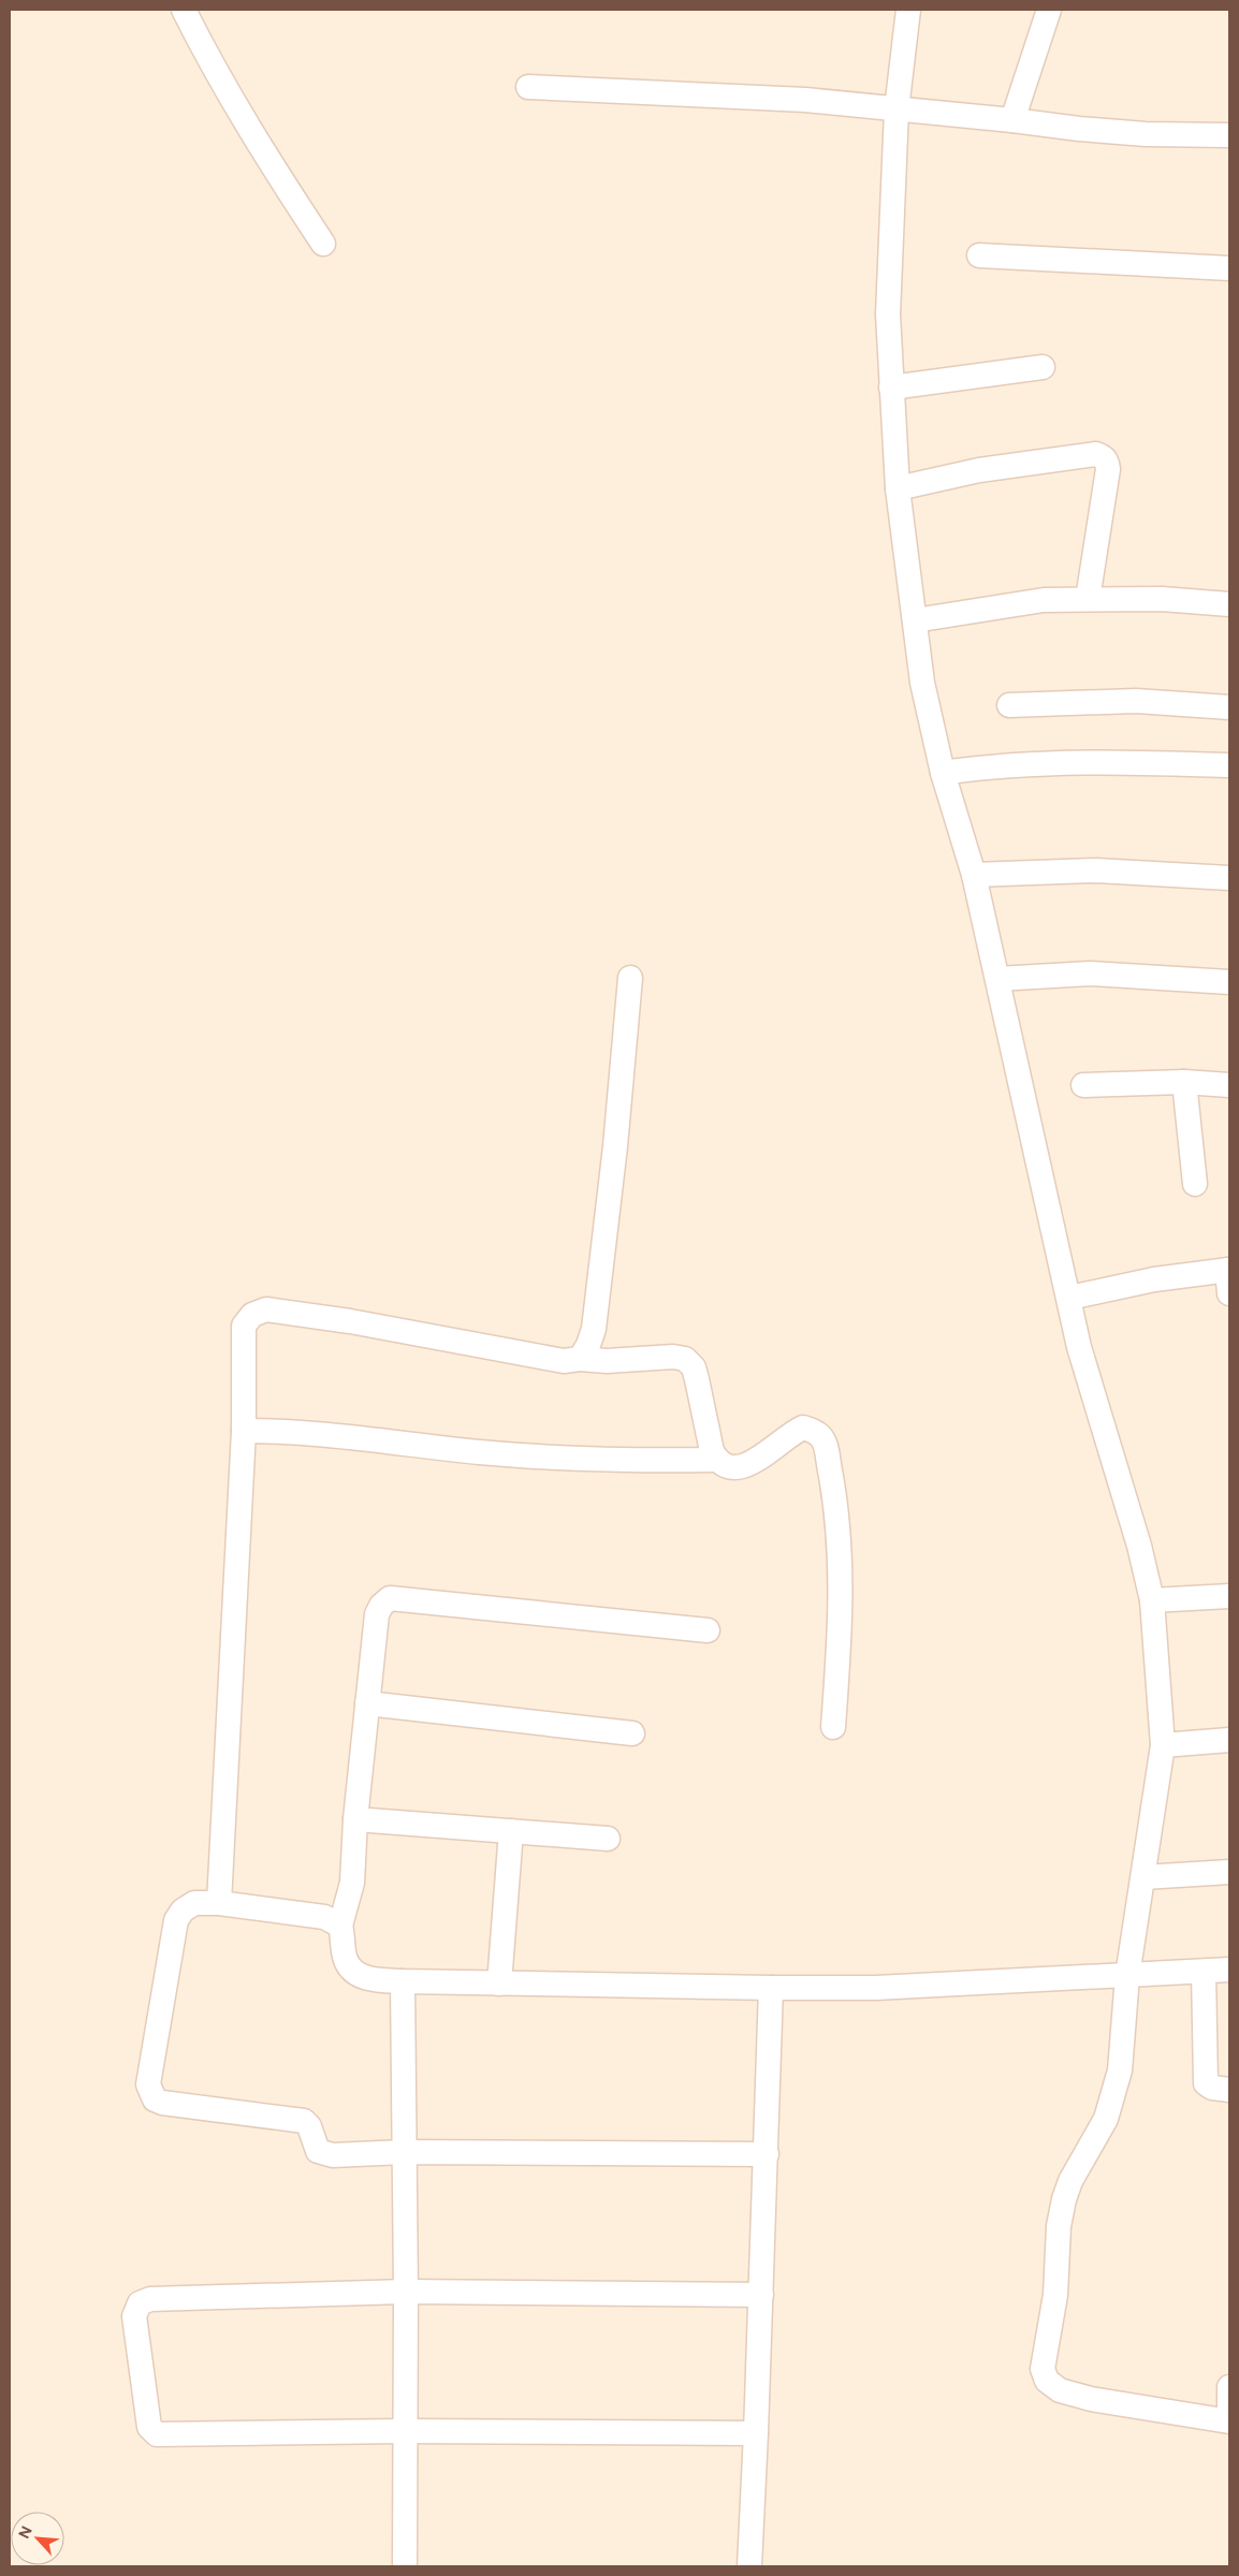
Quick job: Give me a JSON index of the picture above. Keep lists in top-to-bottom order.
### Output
{
  "north": "top left"
}
